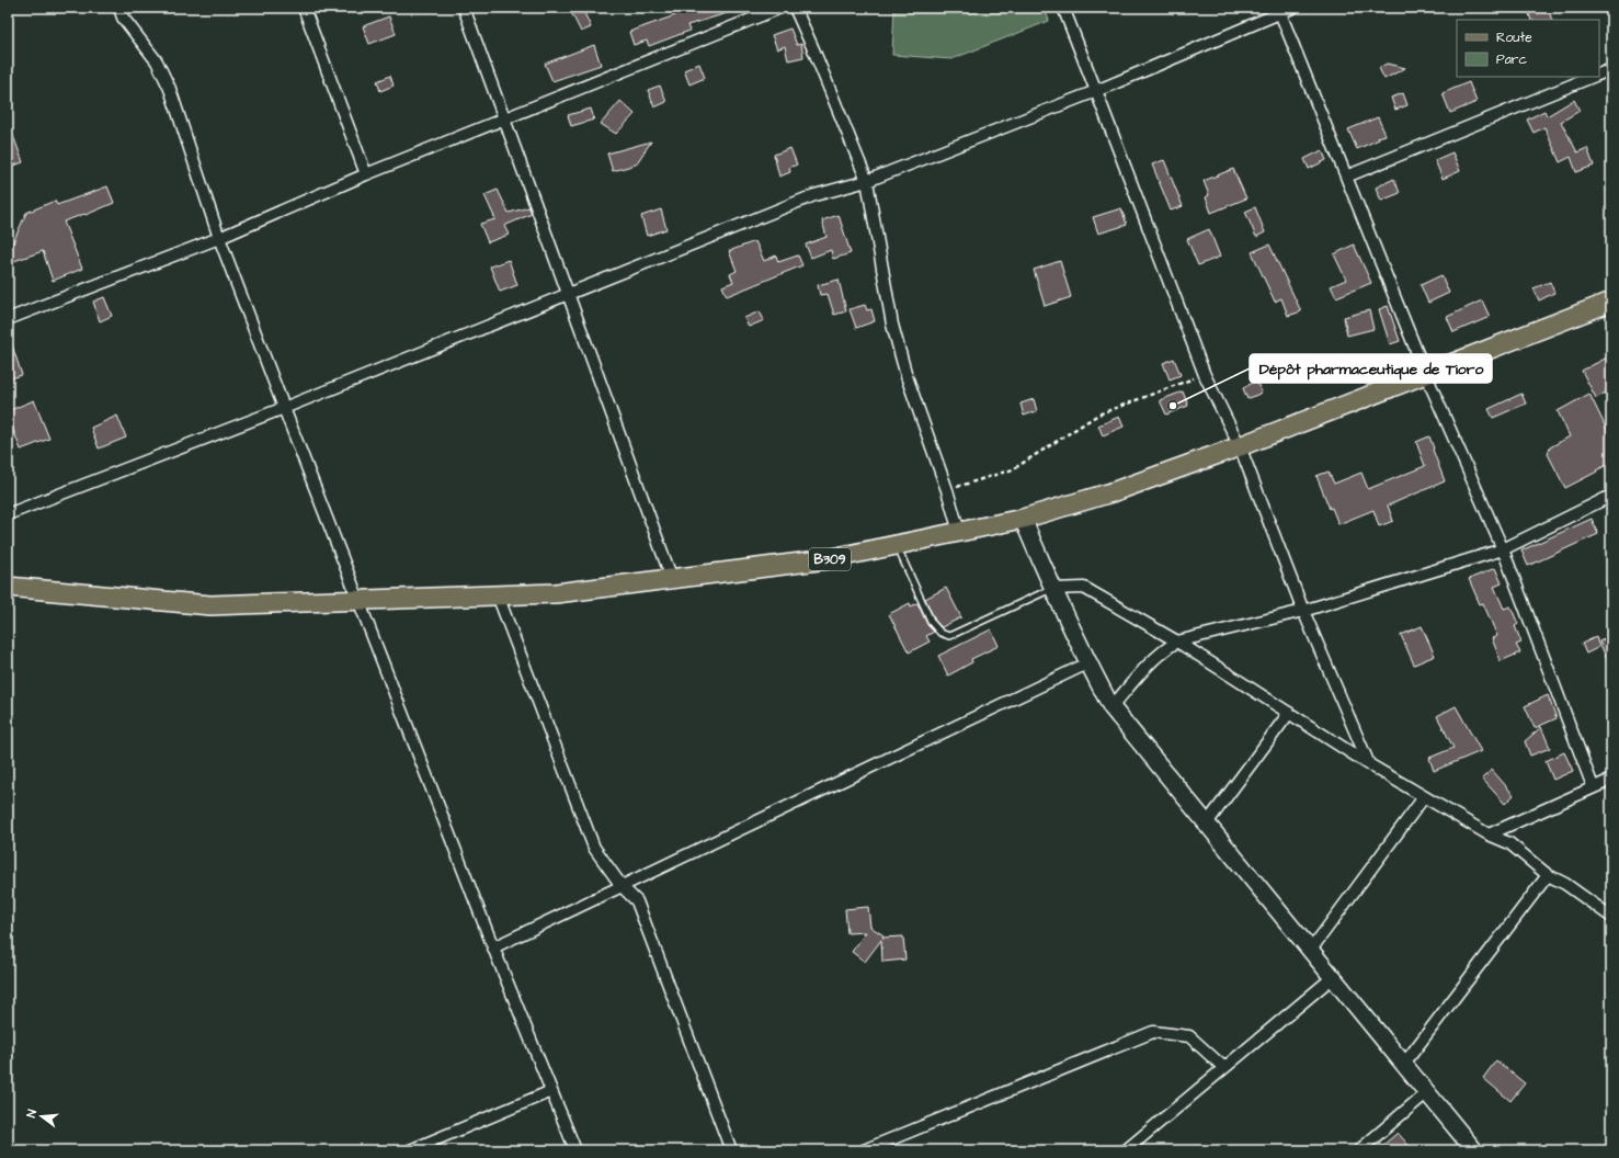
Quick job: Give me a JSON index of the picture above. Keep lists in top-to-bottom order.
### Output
{
  "streets": {
    "main road": ["B309"]
  },
  "places": ["Dépôt pharmaceutique de Tioro"],
  "legend": ["Route", "Parc"],
  "north": "left"
}
